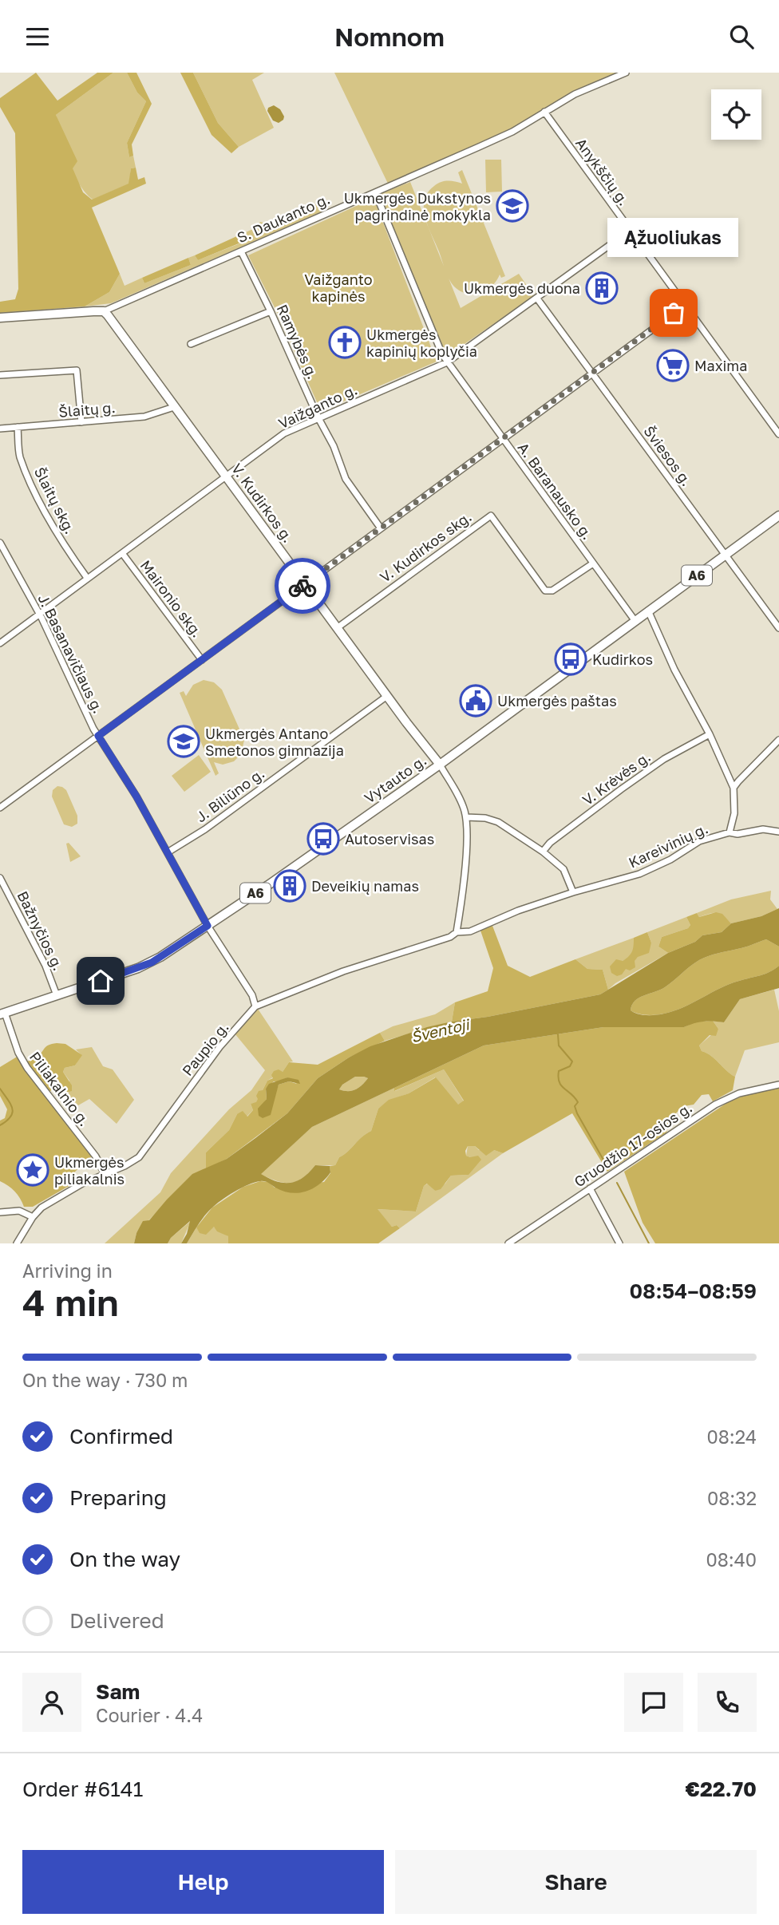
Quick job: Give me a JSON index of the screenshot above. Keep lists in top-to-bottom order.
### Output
{
  "streets": {
    "main road": [
      "S. Daukanto g.",
      "V. Kudirkos g.",
      "A6",
      "Vytauto g."
    ],
    "street": [
      "Anykščių g.",
      "Ramybės g.",
      "Vaižganto g.",
      "Šlaitų g.",
      "Šviesos g.",
      "A. Baranausko g.",
      "Šlaitų skg.",
      "V. Kudirkos skg.",
      "Maironio skg.",
      "J. Basanavičiaus g.",
      "V. Krėvės g.",
      "J. Biliūno g.",
      "Kareivinių g.",
      "Bažnyčios g.",
      "Paupio g.",
      "Piliakalnio g.",
      "Gruodžio 17-osios g."
    ]
  },
  "crossings": [
    ["Anykščių g.", "S. Daukanto g."],
    ["Anykščių g.", "Vaižganto g."],
    ["S. Daukanto g.", "Ramybės g."],
    ["S. Daukanto g.", "A. Baranausko g."],
    ["S. Daukanto g.", "V. Kudirkos g."],
    ["Ramybės g.", "Vaižganto g."],
    ["Vaižganto g.", "Šviesos g."],
    ["Vaižganto g.", "A. Baranausko g."],
    ["Vaižganto g.", "Šlaitų skg."],
    ["Vaižganto g.", "V. Kudirkos g."],
    ["Vaižganto g.", "Maironio skg."],
    ["Vaižganto g.", "J. Basanavičiaus g."],
    ["Šlaitų g.", "Šlaitų skg."],
    ["Šlaitų g.", "V. Kudirkos g."],
    ["Šviesos g.", "Vytauto g."],
    ["A. Baranausko g.", "V. Kudirkos skg."],
    ["A. Baranausko g.", "Vytauto g."],
    ["V. Kudirkos g.", "V. Kudirkos skg."],
    ["V. Kudirkos g.", "Vytauto g."],
    ["V. Kudirkos g.", "J. Biliūno g."],
    ["J. Basanavičiaus g.", "Vytauto g."],
    ["J. Basanavičiaus g.", "J. Biliūno g."],
    ["J. Basanavičiaus g.", "Paupio g."],
    ["Vytauto g.", "Bažnyčios g."],
    ["Vytauto g.", "Piliakalnio g."],
    ["Kareivinių g.", "Paupio g."],
    ["Paupio g.", "Piliakalnio g."]
  ],
  "water": ["Šventoji"],
  "parks": ["Vaižganto kapinės"],
  "places": {
    "school or university": ["Ukmergės Dukstynos pagrindinė mokykla", "Ukmergės Antano Smetonos gimnazija"],
    "building": ["Ukmergės duona", "Deveikių namas"],
    "other": ["Ąžuoliukas"],
    "church": ["Ukmergės kapinių koplyčia"],
    "supermarket": ["Maxima"],
    "bus stop": ["Kudirkos", "Autoservisas"],
    "public building": ["Ukmergės paštas"],
    "place": ["Ukmergės piliakalnis"]
  },
  "page": {
    "header": "Nomnom",
    "bubble": "Ąžuoliukas",
    "heading": ["4 min", "Arriving in", "08:54–08:59"],
    "panel": [
      "Sam",
      "Courier · 4.4",
      "Order #6141",
      "€22.70"
    ],
    "bar": "On the way · 730 m",
    "list": [
      ["Confirmed", "08:24"],
      ["Preparing", "08:32"],
      ["On the way", "08:40"],
      "Delivered"
    ],
    "buttons": ["Help", "Share"]
  }
}
